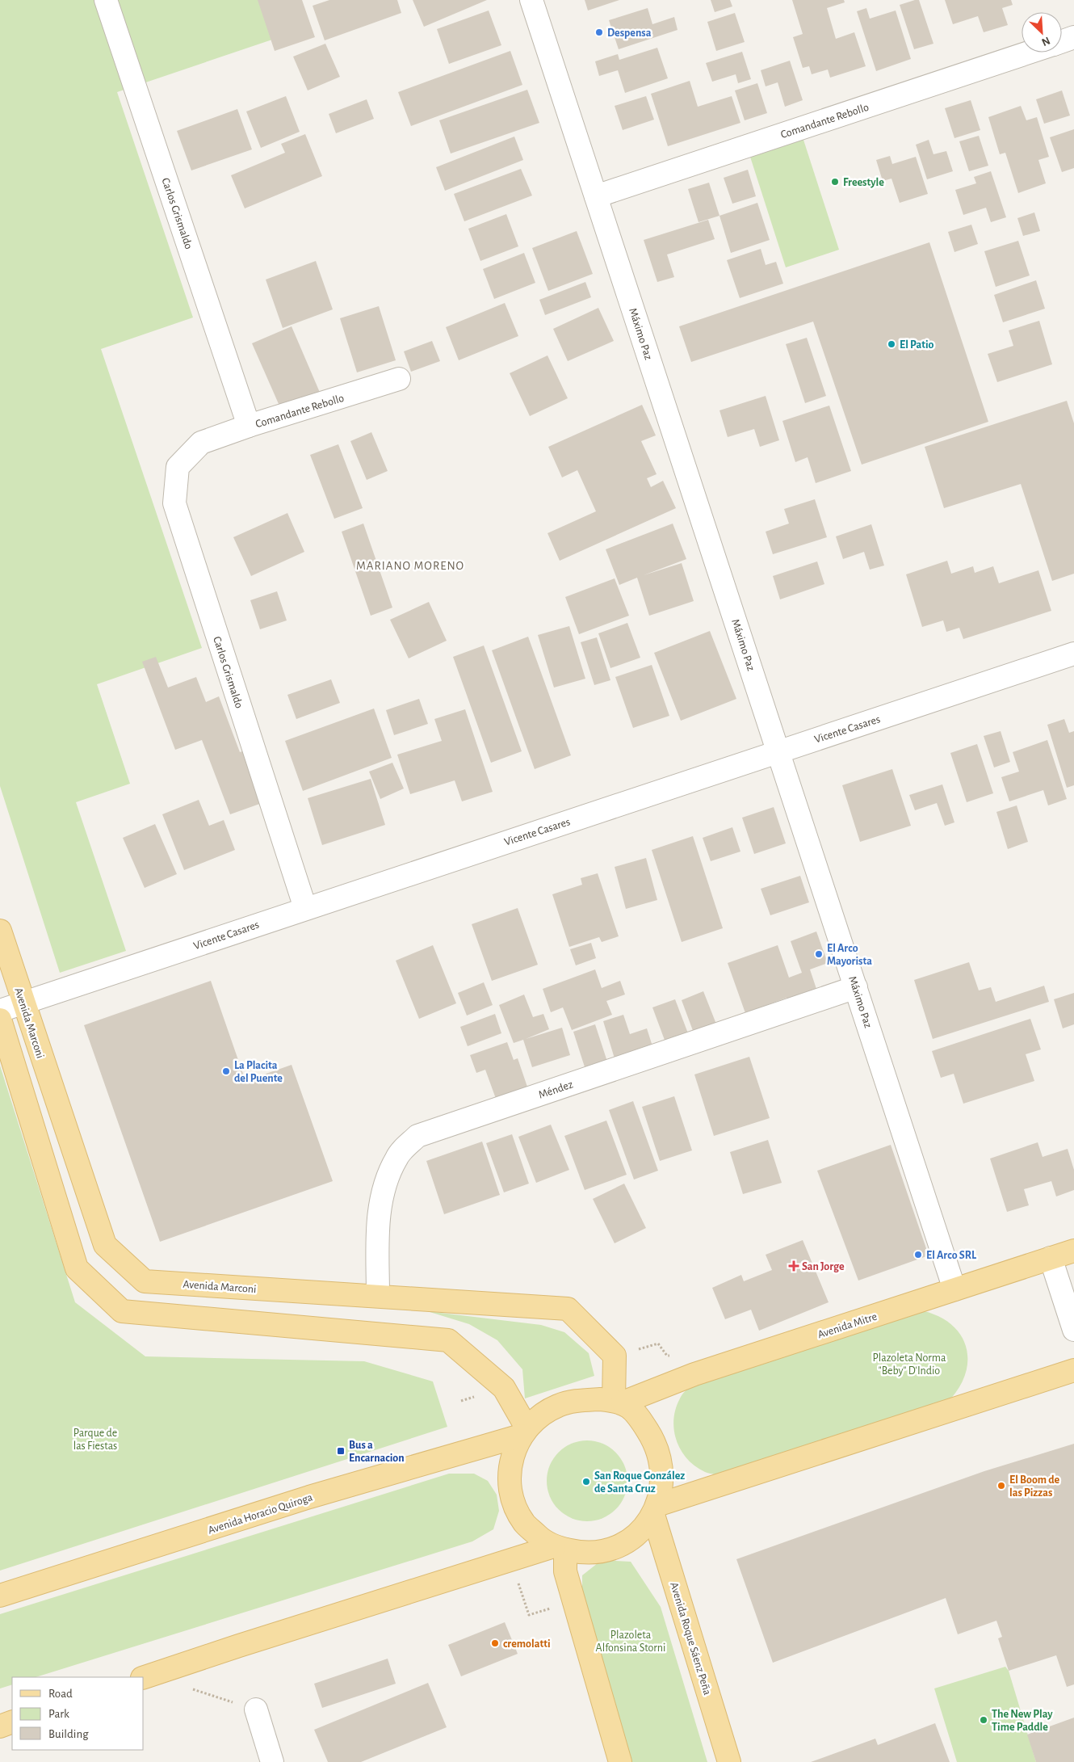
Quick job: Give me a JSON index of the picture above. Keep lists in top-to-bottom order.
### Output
{
  "streets": {
    "main road": [
      "Avenida Marconi",
      "Avenida Mitre",
      "Avenida Horacio Quiroga",
      "Avenida Roque Sáenz Peña"
    ],
    "street": [
      "Comandante Rebollo",
      "Carlos Grismaldo",
      "Máximo Paz",
      "Vicente Casares",
      "Méndez"
    ]
  },
  "crossings": [
    ["Comandante Rebollo", "Carlos Grismaldo"],
    ["Comandante Rebollo", "Máximo Paz"],
    ["Carlos Grismaldo", "Vicente Casares"],
    ["Máximo Paz", "Vicente Casares"],
    ["Máximo Paz", "Méndez"],
    ["Máximo Paz", "Avenida Mitre"],
    ["Vicente Casares", "Avenida Marconi"],
    ["Avenida Marconi", "Méndez"]
  ],
  "districts": ["MARIANO MORENO"],
  "parks": ["Plazoleta Norma \"Beby\" D'Indio", "Parque de las Fiestas", "Plazoleta Alfonsina Storni"],
  "places": {
    "other": [
      "Despensa",
      "Freestyle",
      "El Patio",
      "El Arco Mayorista",
      "La Placita del Puente",
      "El Arco SRL",
      "San Roque González de Santa Cruz",
      "El Boom de las Pizzas",
      "cremolatti",
      "The New Play Time Paddle"
    ],
    "health": ["San Jorge"],
    "transit": ["Bus a Encarnacion"]
  },
  "legend": ["Road", "Park", "Building"],
  "north": "bottom right"
}
